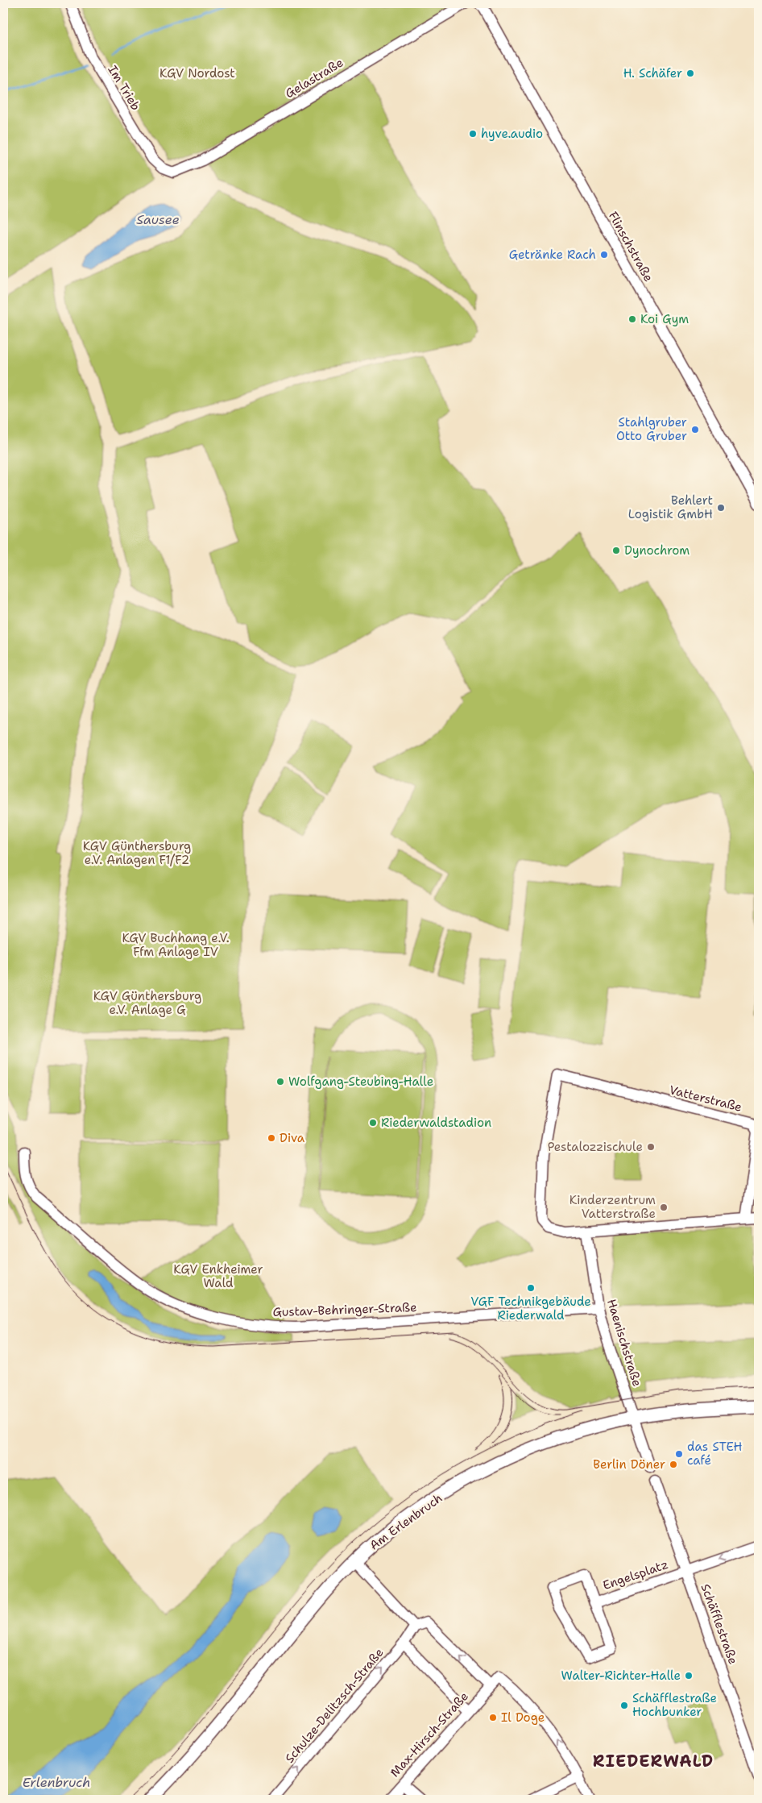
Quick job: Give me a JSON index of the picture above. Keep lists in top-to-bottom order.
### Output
{
  "streets": {
    "main road": ["Am Erlenbruch"],
    "street": [
      "Gelastraße",
      "Im Trieb",
      "Flinschstraße",
      "Vatterstraße",
      "Gustav-Behringer-Straße",
      "Haenischstraße",
      "Engelsplatz",
      "Schäfflestraße",
      "Schulze-Delitzsch-Straße",
      "Max-Hirsch-Straße"
    ]
  },
  "crossings": [
    ["Gelastraße", "Im Trieb"],
    ["Vatterstraße", "Haenischstraße"],
    ["Gustav-Behringer-Straße", "Haenischstraße"],
    ["Haenischstraße", "Am Erlenbruch"],
    ["Engelsplatz", "Schäfflestraße"]
  ],
  "one_way": ["Schulze-Delitzsch-Straße"],
  "districts": ["RIEDERWALD"],
  "water": ["Sausee", "Erlenbruch"],
  "parks": [
    "KGV Nordost",
    "KGV Günthersburg e.V. Anlagen F1/F2",
    "KGV Buchhang e.V. Ffm Anlage IV",
    "KGV Günthersburg e.V. Anlage G",
    "KGV Enkheimer Wald"
  ],
  "places": [
    "H. Schäfer",
    "hyve.audio",
    "Getränke Rach",
    "Koi Gym",
    "Stahlgruber Otto Gruber",
    "Behlert Logistik GmbH",
    "Dynochrom",
    "Wolfgang-Steubing-Halle",
    "Riederwaldstadion",
    "Diva",
    "Pestalozzischule",
    "Kinderzentrum Vatterstraße",
    "VGF Technikgebäude Riederwald",
    "das STEH café",
    "Berlin Döner",
    "Walter-Richter-Halle",
    "Schäfflestraße Hochbunker",
    "Il Doge"
  ]
}
